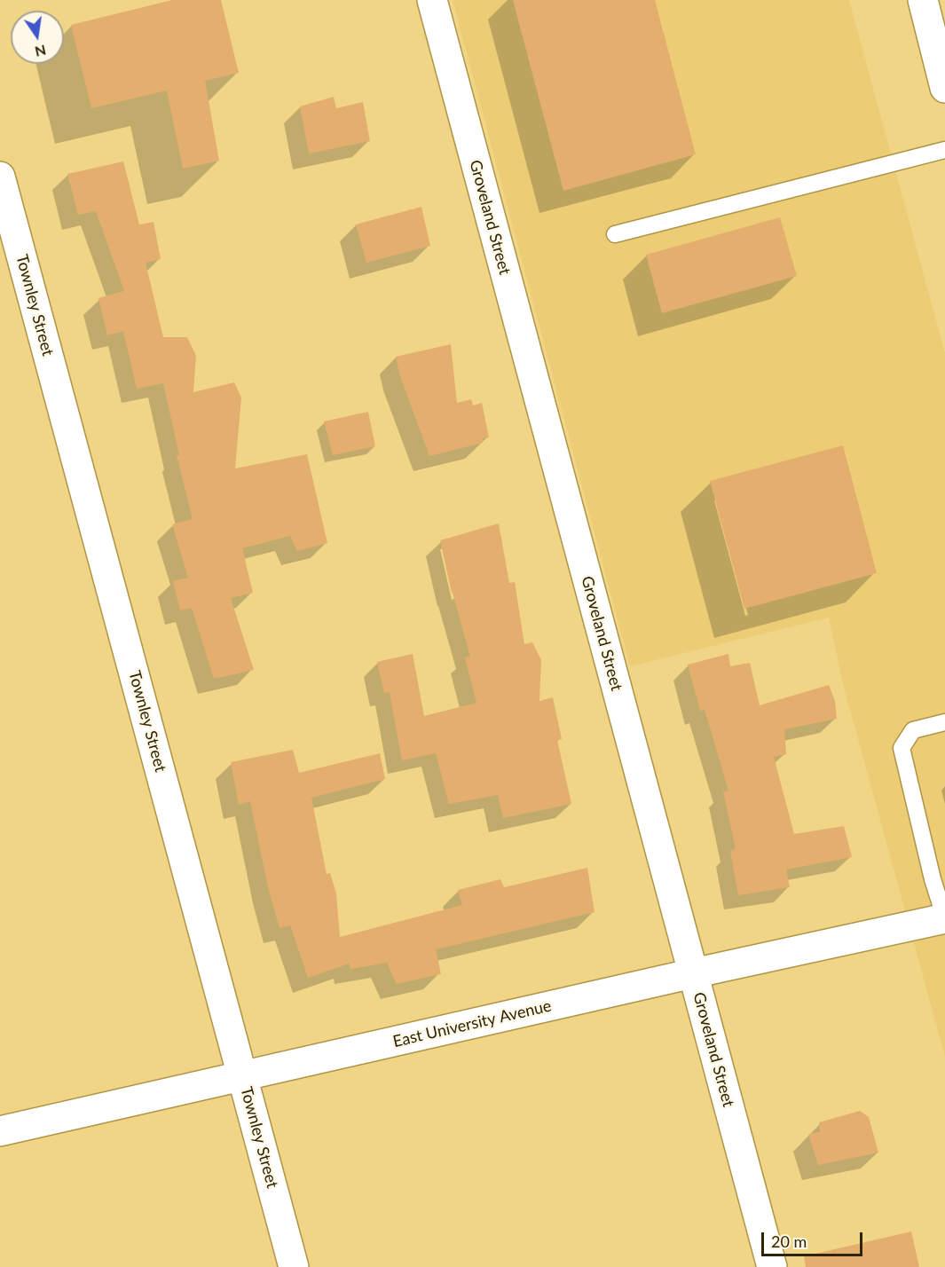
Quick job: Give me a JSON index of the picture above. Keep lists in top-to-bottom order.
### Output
{
  "streets": {
    "street": ["Groveland Street", "Townley Street", "East University Avenue"]
  },
  "crossings": [
    ["Groveland Street", "East University Avenue"],
    ["Townley Street", "East University Avenue"]
  ],
  "scale_bar": "20 m",
  "north": "bottom"
}
